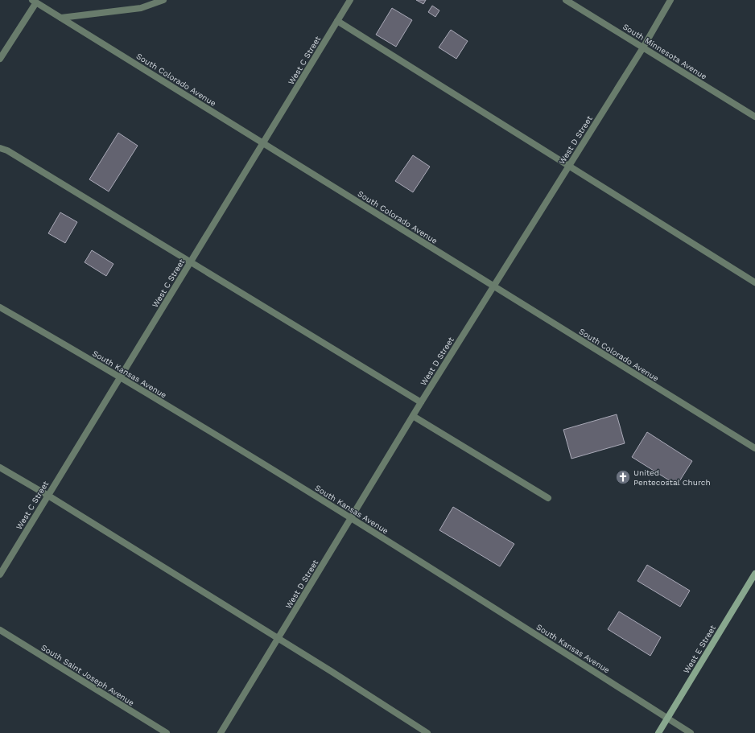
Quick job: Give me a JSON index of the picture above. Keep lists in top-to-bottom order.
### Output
{
  "streets": {
    "main road": ["West E Street"],
    "street": [
      "South Minnesota Avenue",
      "West C Street",
      "South Colorado Avenue",
      "West D Street",
      "South Kansas Avenue",
      "South Saint Joseph Avenue"
    ]
  },
  "crossings": [
    ["South Minnesota Avenue", "West D Street"],
    ["West C Street", "South Colorado Avenue"],
    ["West C Street", "South Kansas Avenue"],
    ["South Colorado Avenue", "West D Street"],
    ["West D Street", "South Kansas Avenue"],
    ["South Kansas Avenue", "West E Street"]
  ],
  "places": {
    "church": ["United Pentecostal Church"]
  }
}
